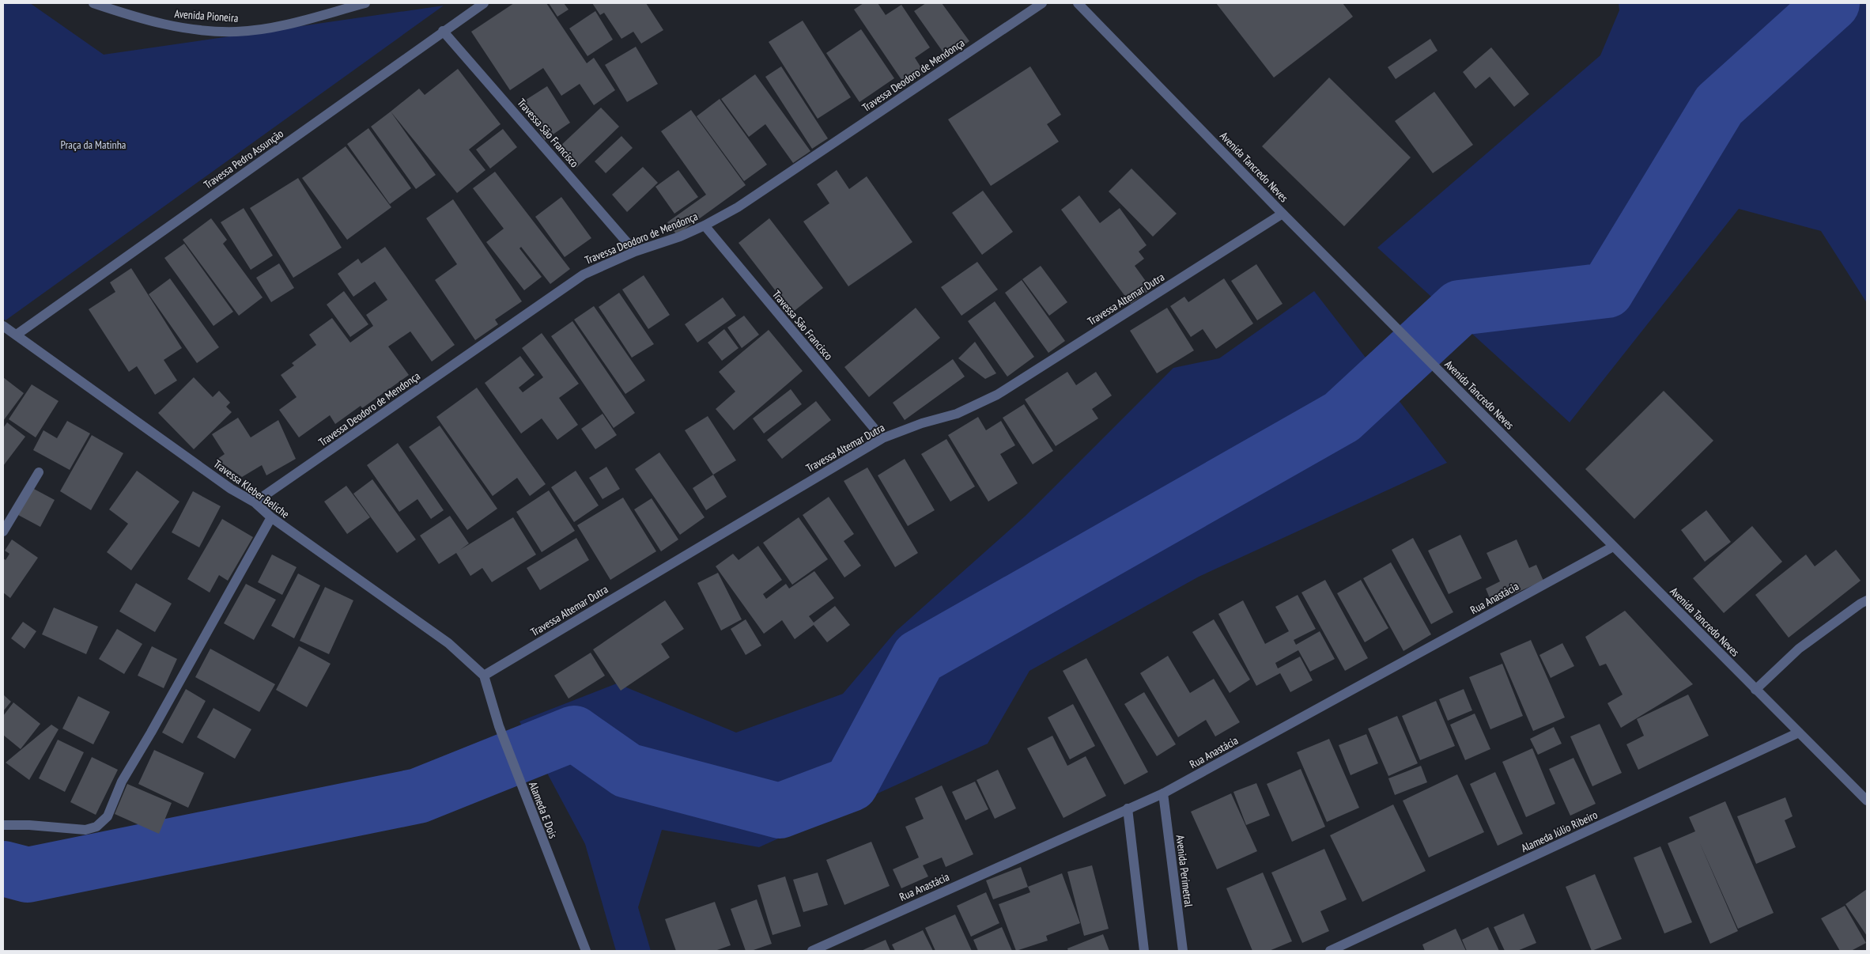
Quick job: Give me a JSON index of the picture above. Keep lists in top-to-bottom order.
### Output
{
  "streets": {
    "street": [
      "Avenida Pioneira",
      "Travessa Deodoro de Mendonça",
      "Travessa São Francisco",
      "Travessa Pedro Assunção",
      "Avenida Tancredo Neves",
      "Travessa Altemar Dutra",
      "Travessa Kleber Beliche",
      "Rua Anastácia",
      "Alameda E Dois",
      "Alameda Júlio Ribeiro",
      "Avenida Perimetral"
    ]
  },
  "crossings": [
    ["Travessa Deodoro de Mendonça", "Travessa São Francisco"],
    ["Travessa Deodoro de Mendonça", "Travessa Kleber Beliche"],
    ["Travessa São Francisco", "Travessa Pedro Assunção"],
    ["Travessa São Francisco", "Travessa Altemar Dutra"],
    ["Travessa Pedro Assunção", "Travessa Kleber Beliche"],
    ["Avenida Tancredo Neves", "Travessa Altemar Dutra"],
    ["Avenida Tancredo Neves", "Rua Anastácia"],
    ["Avenida Tancredo Neves", "Alameda Júlio Ribeiro"],
    ["Travessa Altemar Dutra", "Travessa Kleber Beliche"],
    ["Travessa Altemar Dutra", "Alameda E Dois"],
    ["Travessa Kleber Beliche", "Alameda E Dois"],
    ["Rua Anastácia", "Avenida Perimetral"]
  ],
  "parks": ["Praça da Matinha"]
}
